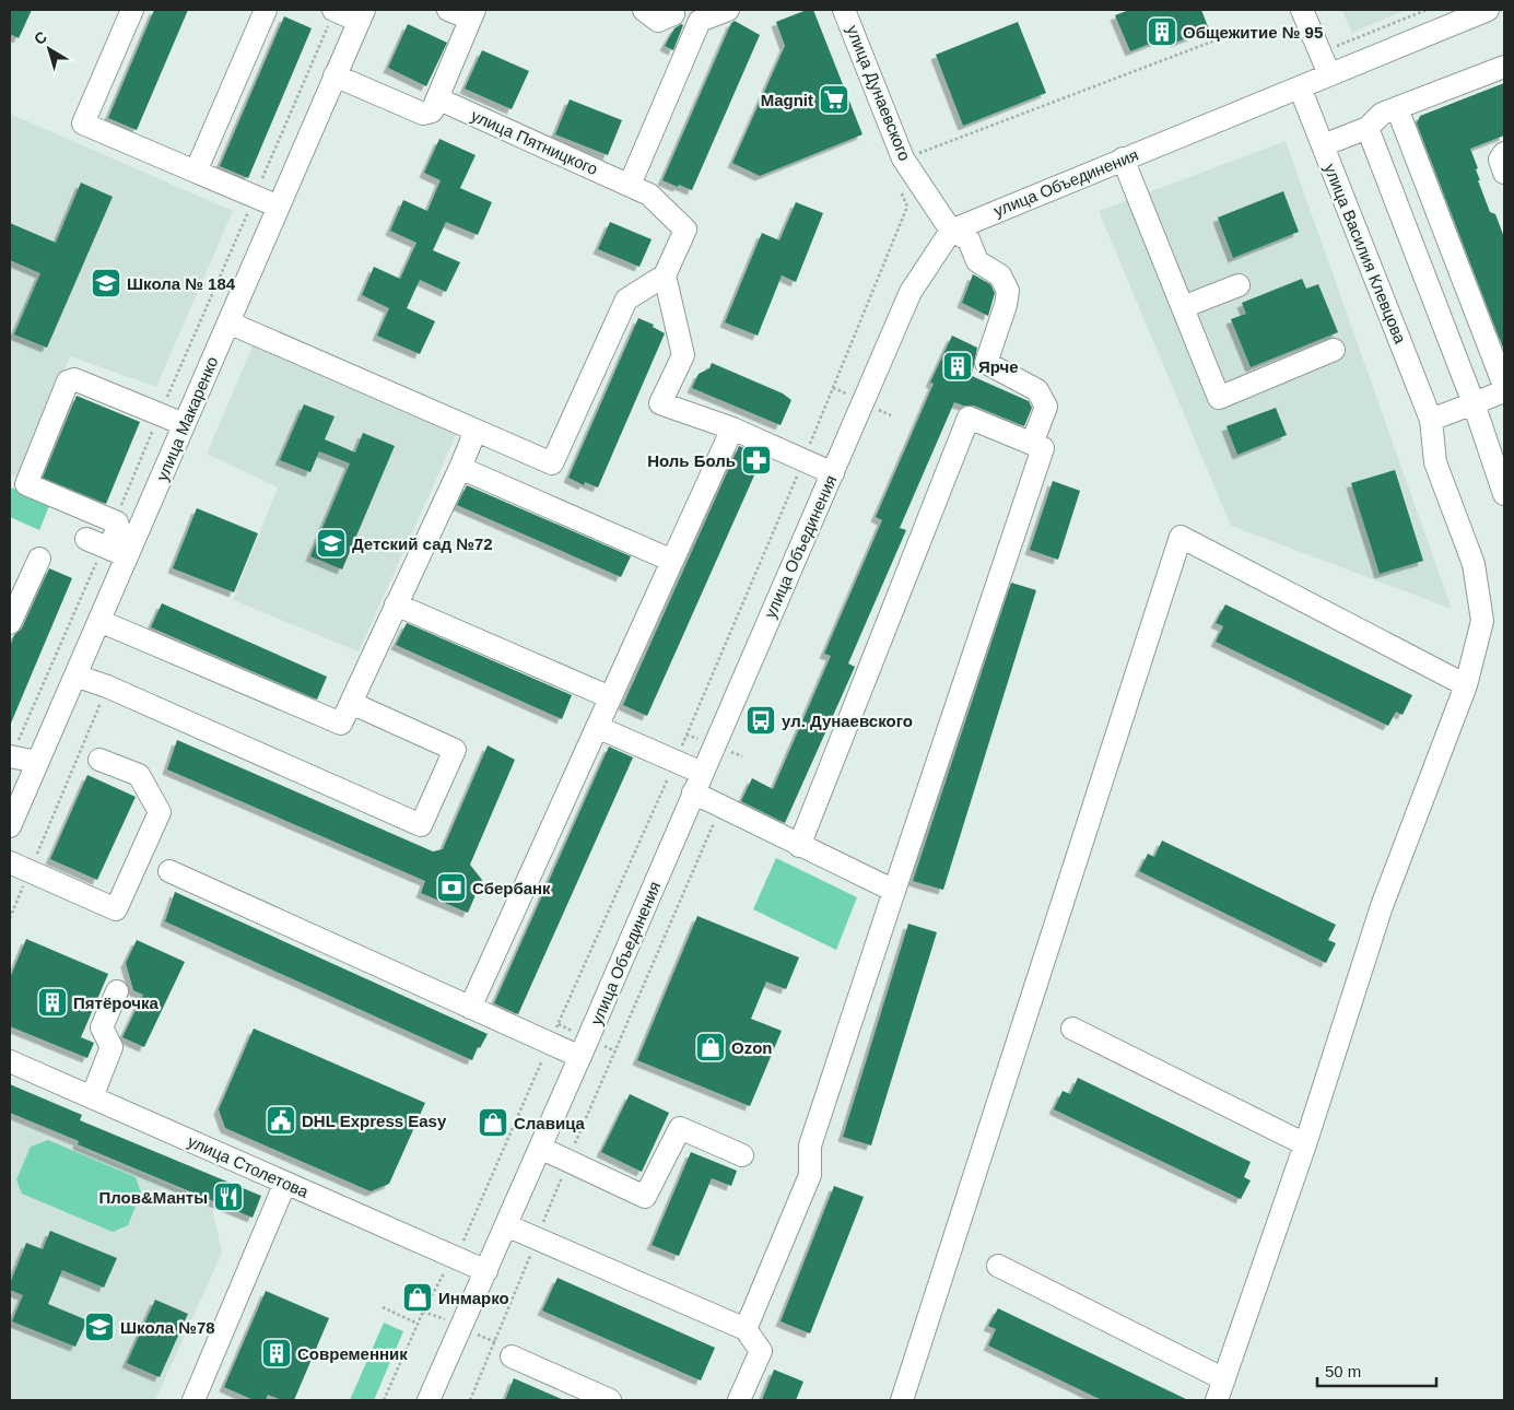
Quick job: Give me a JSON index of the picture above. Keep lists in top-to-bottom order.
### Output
{
  "streets": {
    "street": [
      "улица Дунаевского",
      "улица Пятницкого",
      "улица Объединения",
      "улица Василия Клевцова",
      "улица Макаренко",
      "улица Столетова"
    ]
  },
  "crossings": [
    ["улица Дунаевского", "улица Объединения"],
    ["улица Объединения", "улица Василия Клевцова"],
    ["улица Объединения", "улица Столетова"]
  ],
  "places": {
    "building": [
      "Общежитие № 95",
      "Ярче",
      "Пятёрочка",
      "Современник"
    ],
    "supermarket": ["Magnit"],
    "school or university": ["Школа № 184", "Детский сад №72", "Школа №78"],
    "pharmacy": ["Ноль Боль"],
    "bus stop": ["ул. Дунаевского"],
    "bank": ["Сбербанк"],
    "shop": ["Ozon", "Славица", "Инмарко"],
    "public building": ["DHL Express Easy"],
    "restaurant": ["Плов&Манты"]
  },
  "scale_bar": "50 m",
  "north": "top left"
}
